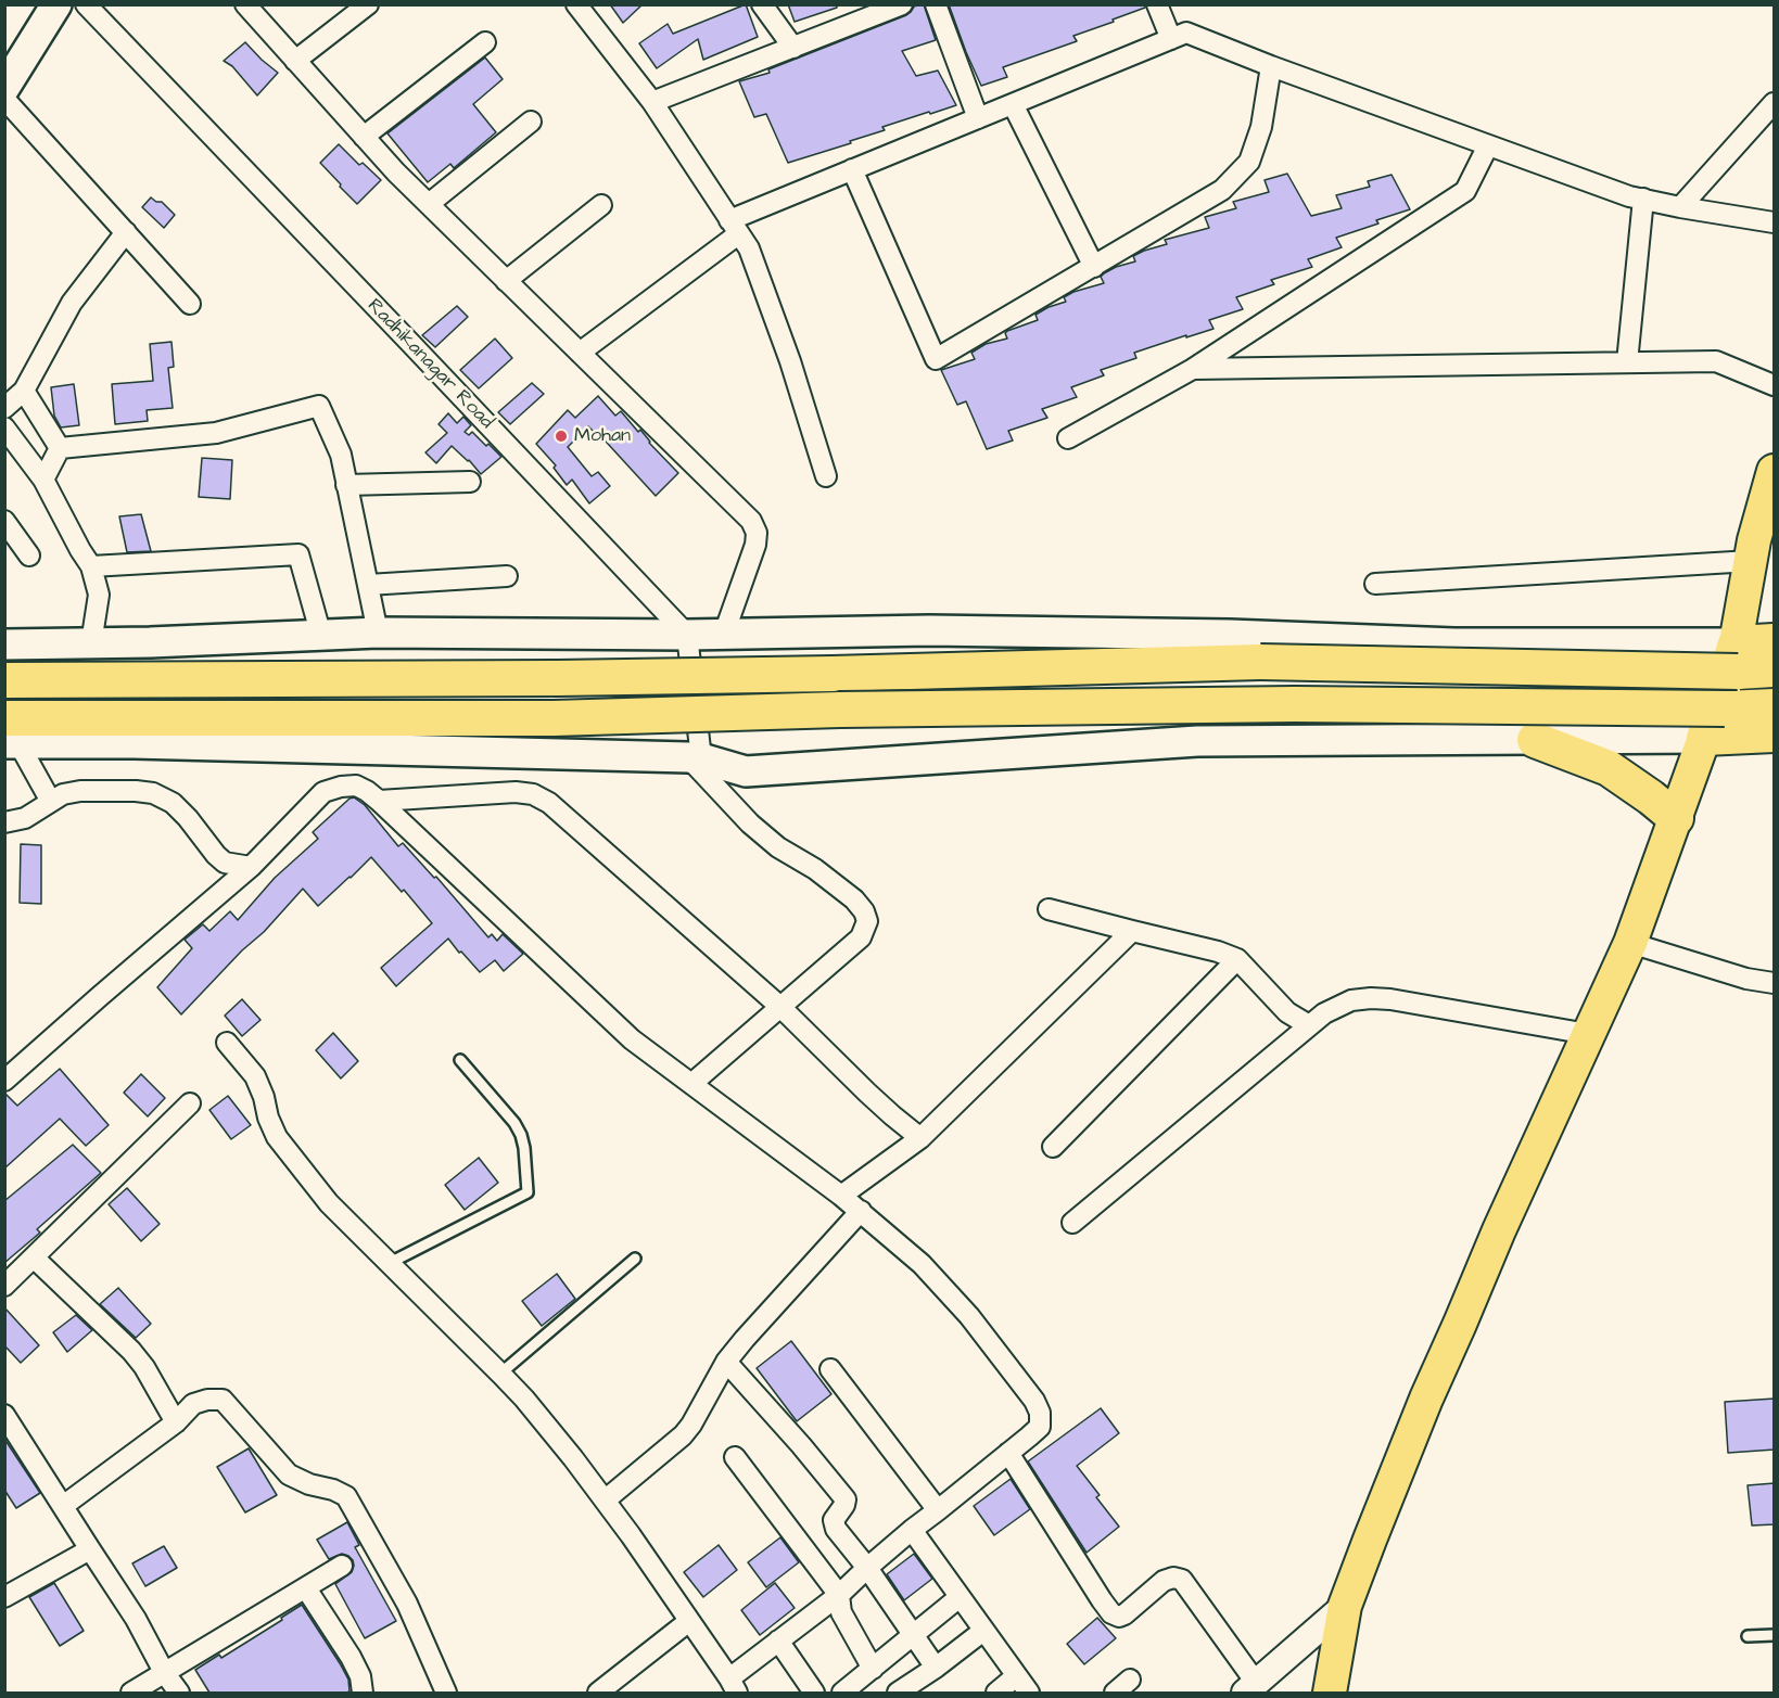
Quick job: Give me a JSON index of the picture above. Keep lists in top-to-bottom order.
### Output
{
  "streets": {
    "street": ["Radhikanagar Road"]
  },
  "places": ["Mohan"]
}
